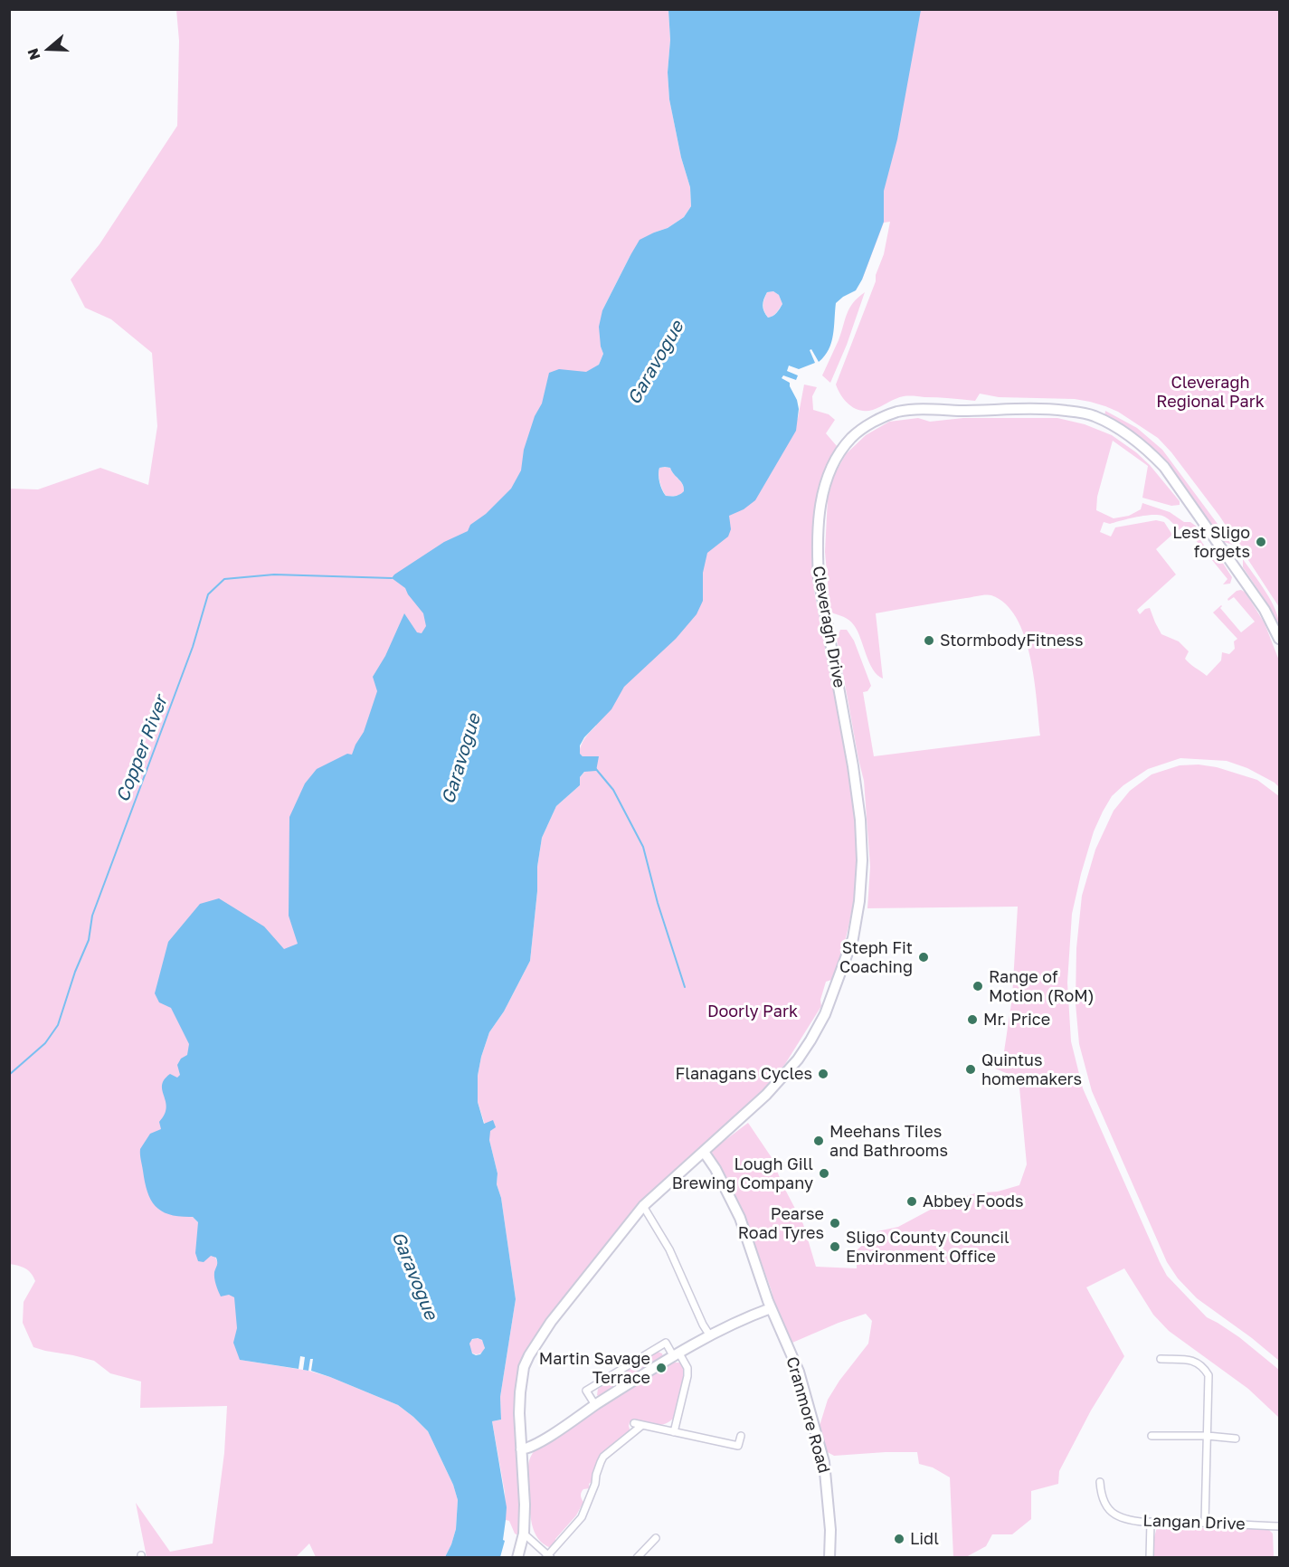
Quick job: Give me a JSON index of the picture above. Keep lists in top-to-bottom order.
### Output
{
  "streets": {
    "street": ["Cleveragh Drive", "Cranmore Road", "Langan Drive"]
  },
  "water": ["Garavogue", "Copper River"],
  "parks": ["Cleveragh Regional Park", "Doorly Park"],
  "places": [
    "Lest Sligo forgets",
    "StormbodyFitness",
    "Steph Fit Coaching",
    "Range of Motion (RoM)",
    "Mr. Price",
    "Quintus homemakers",
    "Flanagans Cycles",
    "Meehans Tiles and Bathrooms",
    "Lough Gill Brewing Company",
    "Abbey Foods",
    "Pearse Road Tyres",
    "Sligo County Council Environment Office",
    "Martin Savage Terrace",
    "Lidl"
  ],
  "north": "left"
}
